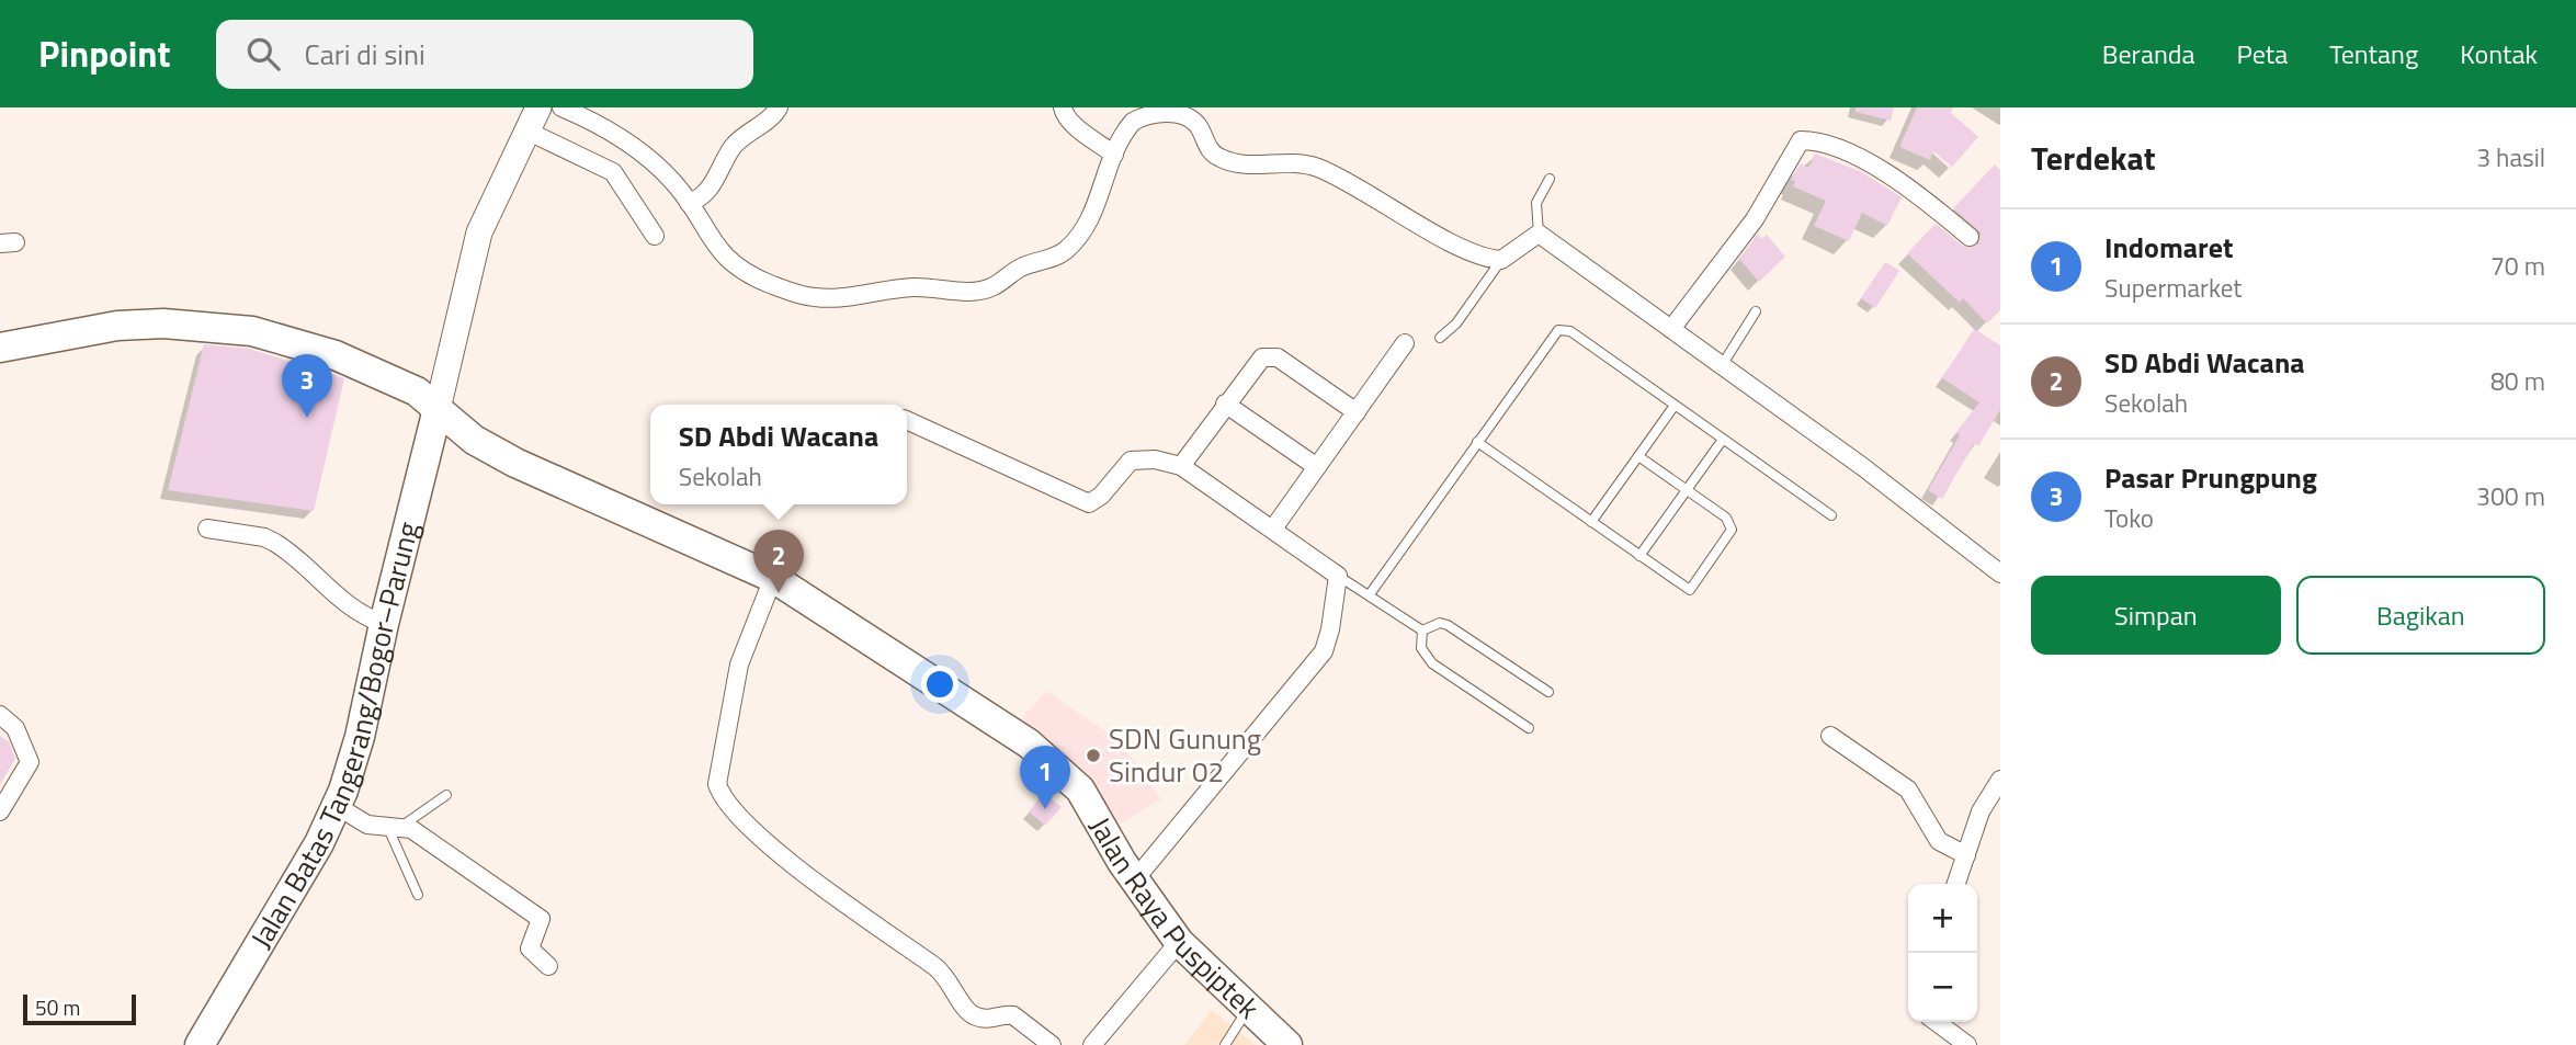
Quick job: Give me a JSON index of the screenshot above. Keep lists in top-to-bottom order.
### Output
{
  "streets": {
    "main road": ["Jalan Batas Tangerang/Bogor–Parung", "Jalan Raya Puspiptek"]
  },
  "crossings": [
    ["Jalan Batas Tangerang/Bogor–Parung", "Jalan Raya Puspiptek"]
  ],
  "places": ["SDN Gunung Sindur 02"],
  "scale_bar": "50 m",
  "page": {
    "header": "Pinpoint",
    "search": "Cari di sini",
    "nav": [
      "Beranda",
      "Peta",
      "Tentang",
      "Kontak"
    ],
    "heading": ["Terdekat", "3 hasil"],
    "list": [
      {
        "mark": "1",
        "name": "Indomaret",
        "note": "Supermarket",
        "value": "70 m"
      },
      {
        "mark": "2",
        "name": "SD Abdi Wacana",
        "note": "Sekolah",
        "value": "80 m"
      },
      {
        "mark": "3",
        "name": "Pasar Prungpung",
        "note": "Toko",
        "value": "300 m"
      }
    ],
    "pins": ["3", "2", "1"],
    "popup": ["SD Abdi Wacana", "Sekolah"],
    "buttons": ["Simpan", "Bagikan"],
    "map_buttons": ["+", "−"],
    "scale": "50 m"
  }
}
